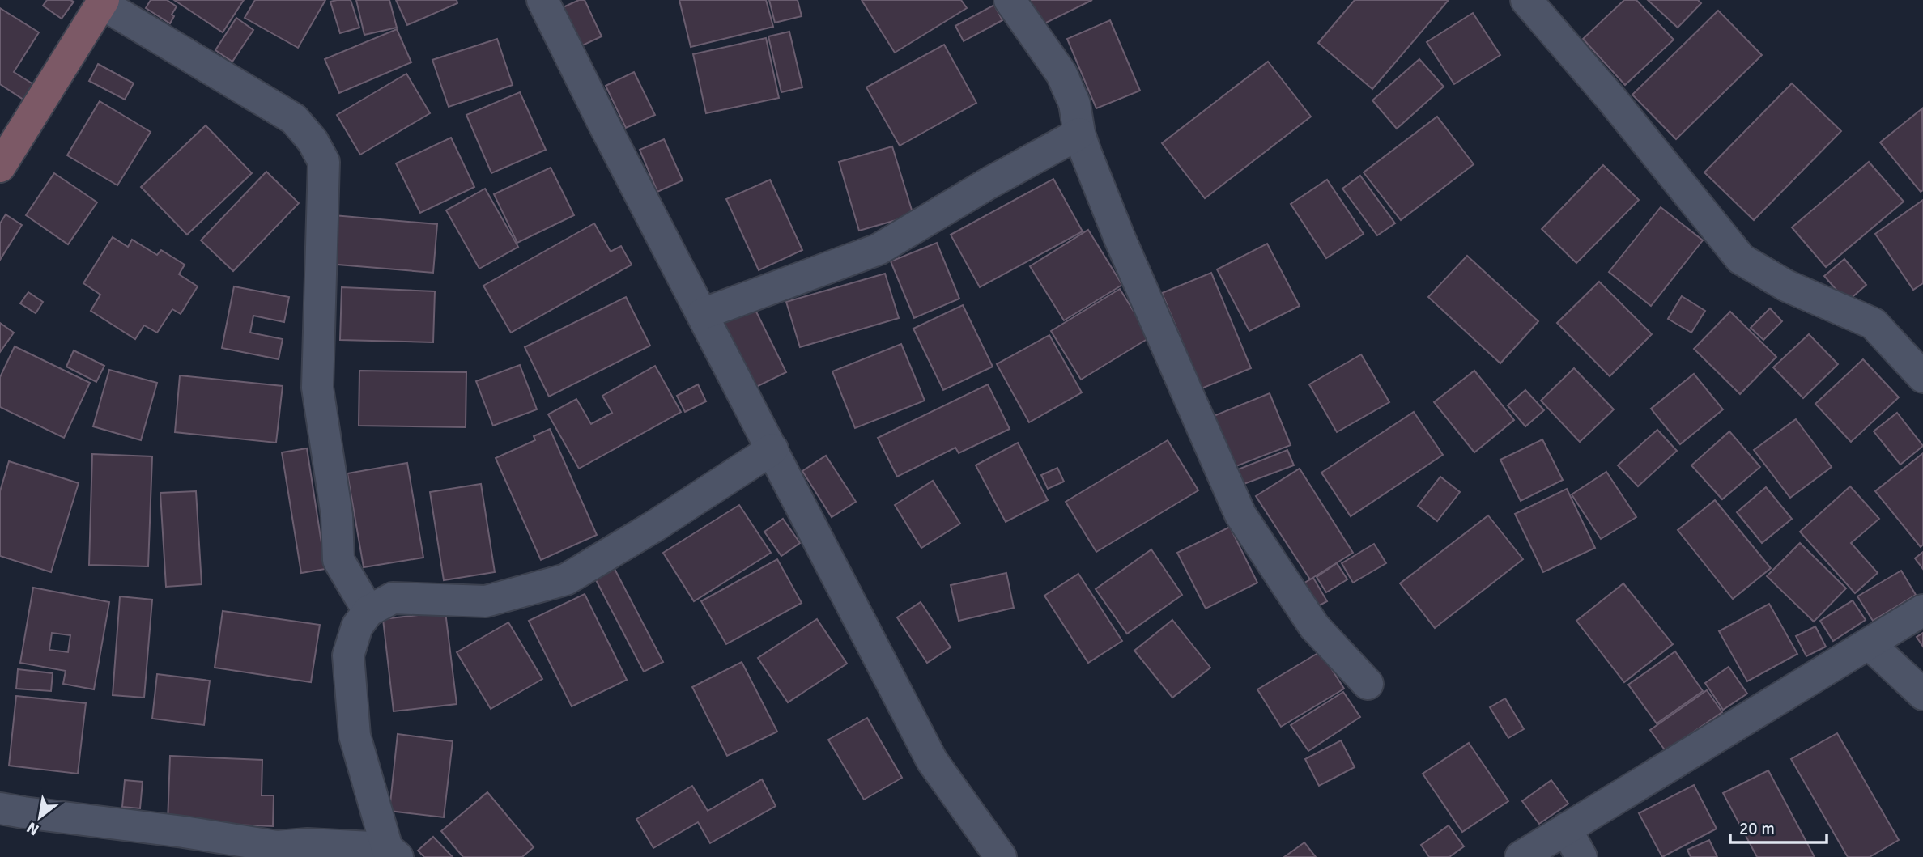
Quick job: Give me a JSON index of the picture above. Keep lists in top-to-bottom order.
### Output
{
  "scale_bar": "20 m",
  "north": "bottom left"
}
